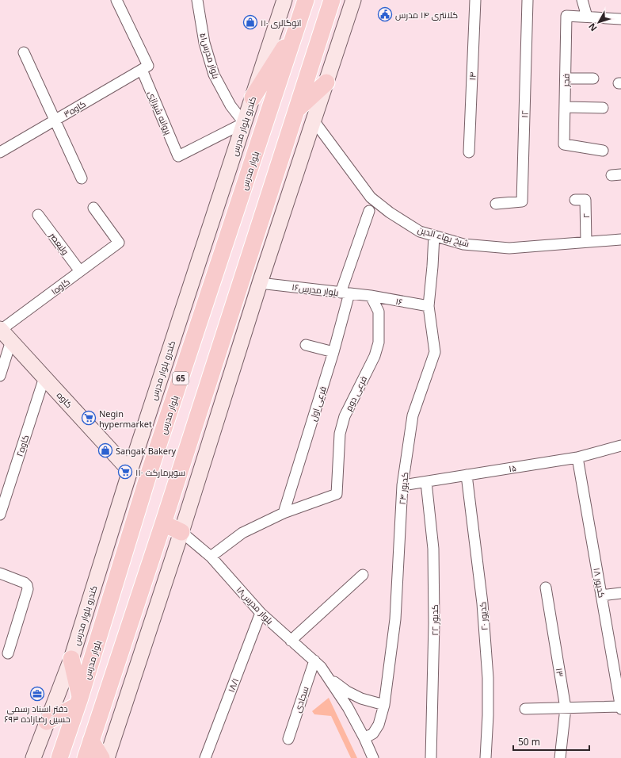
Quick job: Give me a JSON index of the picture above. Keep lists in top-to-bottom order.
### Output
{
  "streets": {
    "main road": [
      "کندرو بلوار مدرس",
      "بلوار مدرس",
      "65",
      "کاوه"
    ],
    "street": [
      "بلوار مدرس۵۱",
      "۱۴",
      "فجر",
      "کاوه۳",
      "پروانه شیرازی",
      "۱۲",
      "۲",
      "شیخ بهاء الدین",
      "ولیعصر",
      "کاوه۱",
      "بلوار مدرس۱۶",
      "۱۶",
      "فرعی دوم",
      "فرعی اول",
      "کاوه۲",
      "۱۵",
      "کدیور ۲۴",
      "کدیور ۱۸",
      "بلوار مدرس۱۸",
      "کدیور ۲۰",
      "کدیور ۲۲",
      "۱۳",
      "۱۸/۱",
      "سجادی"
    ]
  },
  "crossings": [
    ["بلوار مدرس۵۱", "پروانه شیرازی"],
    ["بلوار مدرس۵۱", "کندرو بلوار مدرس"],
    ["کاوه۳", "پروانه شیرازی"],
    ["پروانه شیرازی", "کندرو بلوار مدرس"],
    ["کندرو بلوار مدرس", "کاوه"],
    ["۲", "شیخ بهاء الدین"],
    ["شیخ بهاء الدین", "کدیور ۲۴"],
    ["ولیعصر", "کاوه۱"],
    ["کاوه۱", "کاوه"],
    ["بلوار مدرس۱۶", "۱۶"],
    ["بلوار مدرس۱۶", "فرعی دوم"],
    ["بلوار مدرس۱۶", "فرعی اول"],
    ["۱۶", "فرعی دوم"],
    ["۱۶", "کدیور ۲۴"],
    ["فرعی دوم", "فرعی اول"],
    ["کاوه", "کاوه۲"],
    ["۱۵", "کدیور ۲۴"],
    ["۱۵", "کدیور ۱۸"],
    ["۱۵", "کدیور ۲۰"],
    ["۱۵", "کدیور ۲۲"],
    ["بلوار مدرس۱۸", "۱۸/۱"],
    ["بلوار مدرس۱۸", "سجادی"]
  ],
  "places": {
    "public building": ["کلانتری ۱۴ مدرس"],
    "shop": ["اتوگالری ۱۱۰", "Sangak Bakery"],
    "supermarket": ["Negin hypermarket", "سوپرمارکت ۱۱۰"],
    "office": ["دفتر اسناد رسمی ۶۹۳ حسین رضازاده"]
  },
  "scale_bar": "50 m",
  "north": "bottom left"
}
